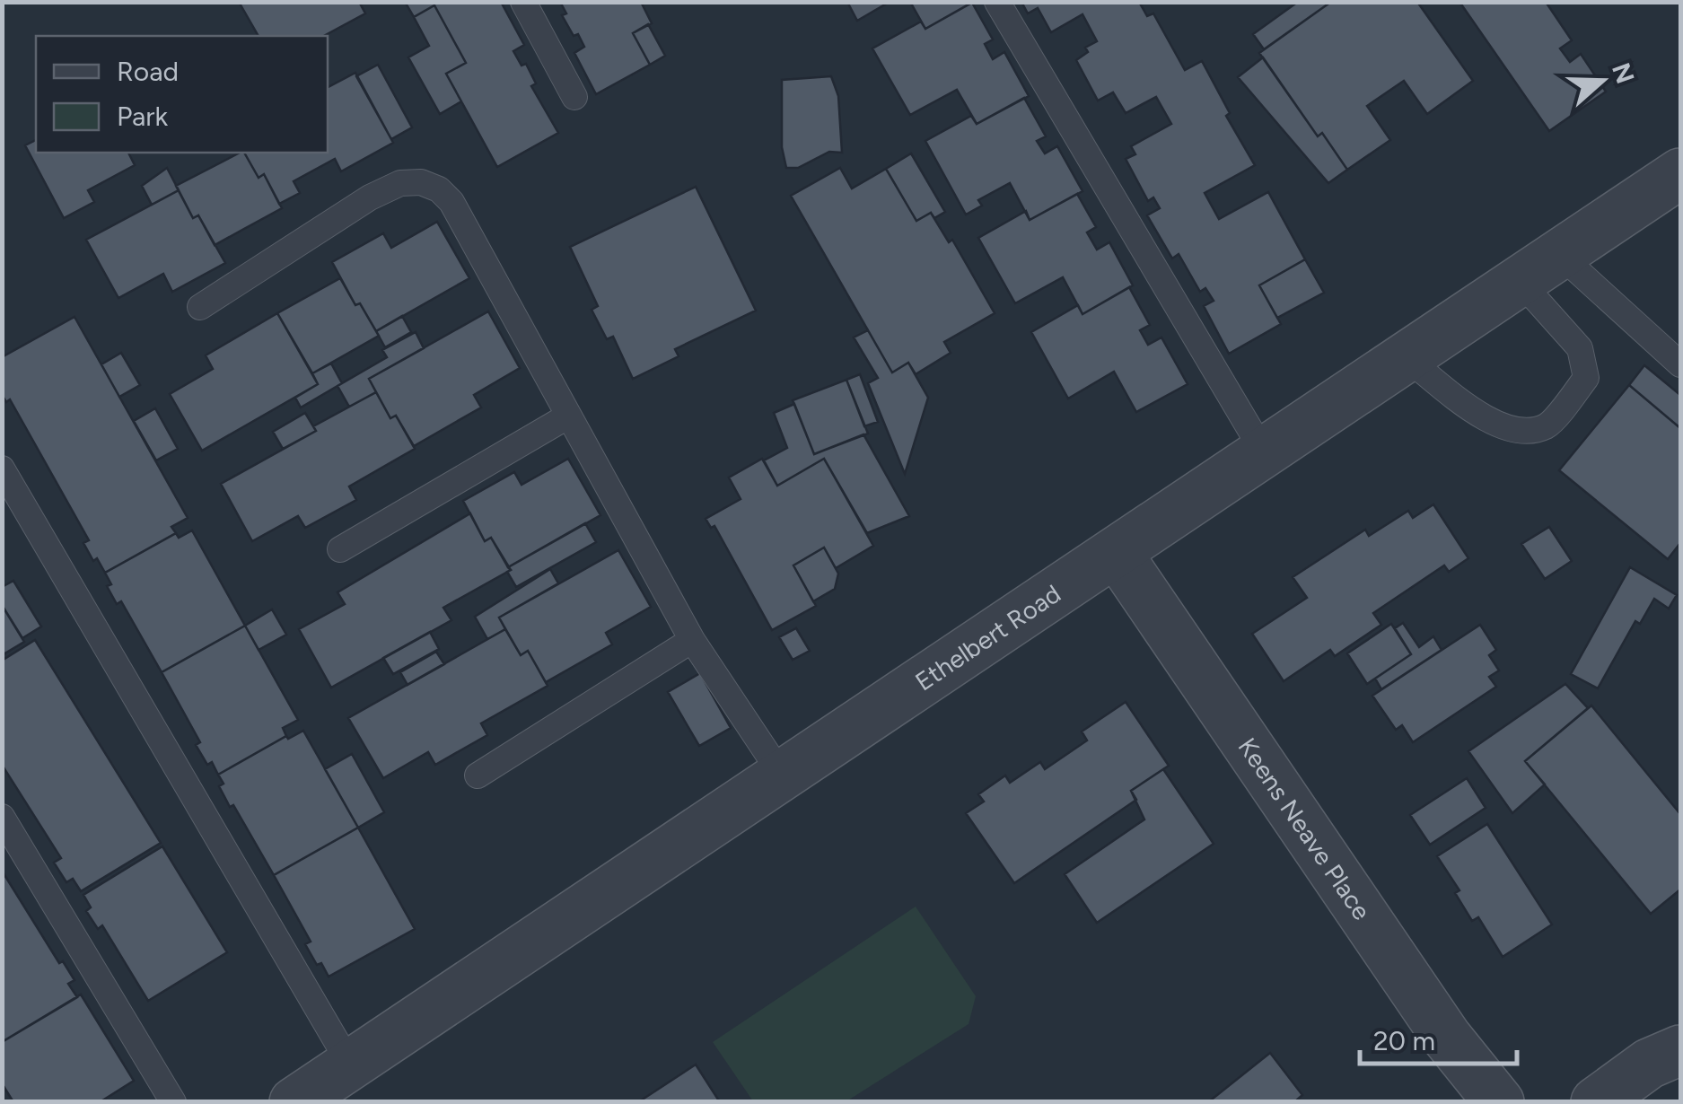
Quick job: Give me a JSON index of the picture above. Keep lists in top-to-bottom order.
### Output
{
  "streets": {
    "street": ["Ethelbert Road", "Keens Neave Place"]
  },
  "crossings": [
    ["Ethelbert Road", "Keens Neave Place"]
  ],
  "legend": ["Road", "Park"],
  "scale_bar": "20 m",
  "north": "right"
}
